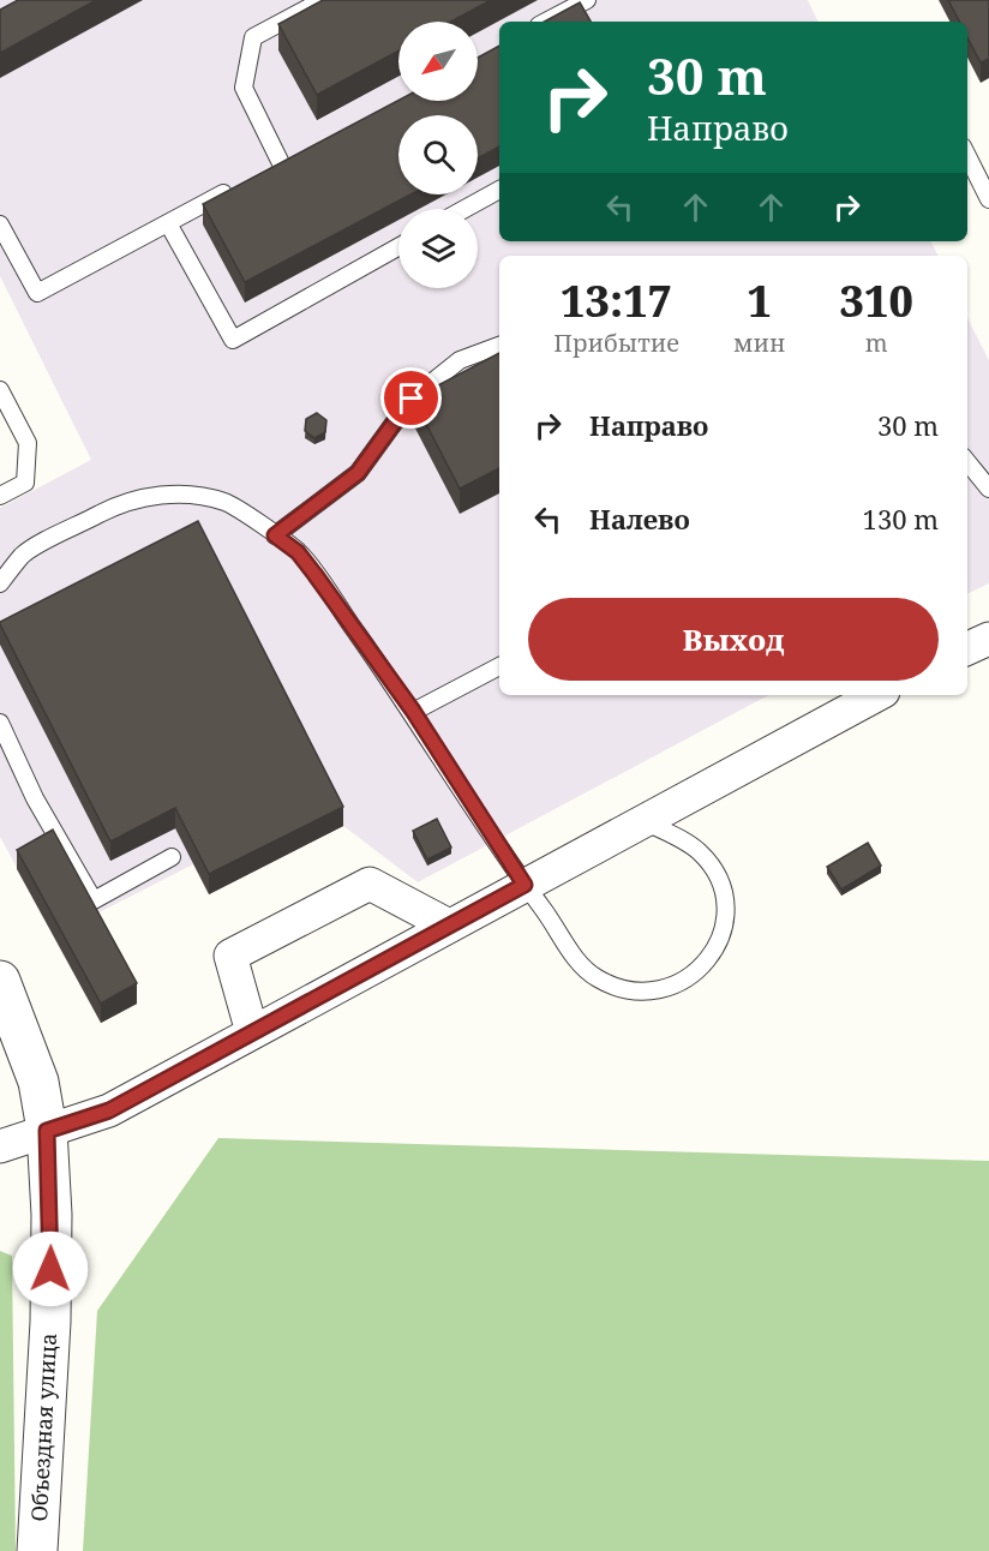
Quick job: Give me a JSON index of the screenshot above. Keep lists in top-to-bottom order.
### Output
{
  "streets": {
    "street": ["Объездная улица"]
  },
  "north": "bottom left",
  "page": {
    "turn": ["30 m", "Направо"],
    "eta": [
      "13:17",
      "Прибытие",
      "1",
      "мин",
      "310",
      "m"
    ],
    "list": [
      {
        "name": "Направо",
        "value": "30 m"
      },
      {
        "name": "Налево",
        "value": "130 m"
      }
    ],
    "buttons": "Выход"
  }
}
